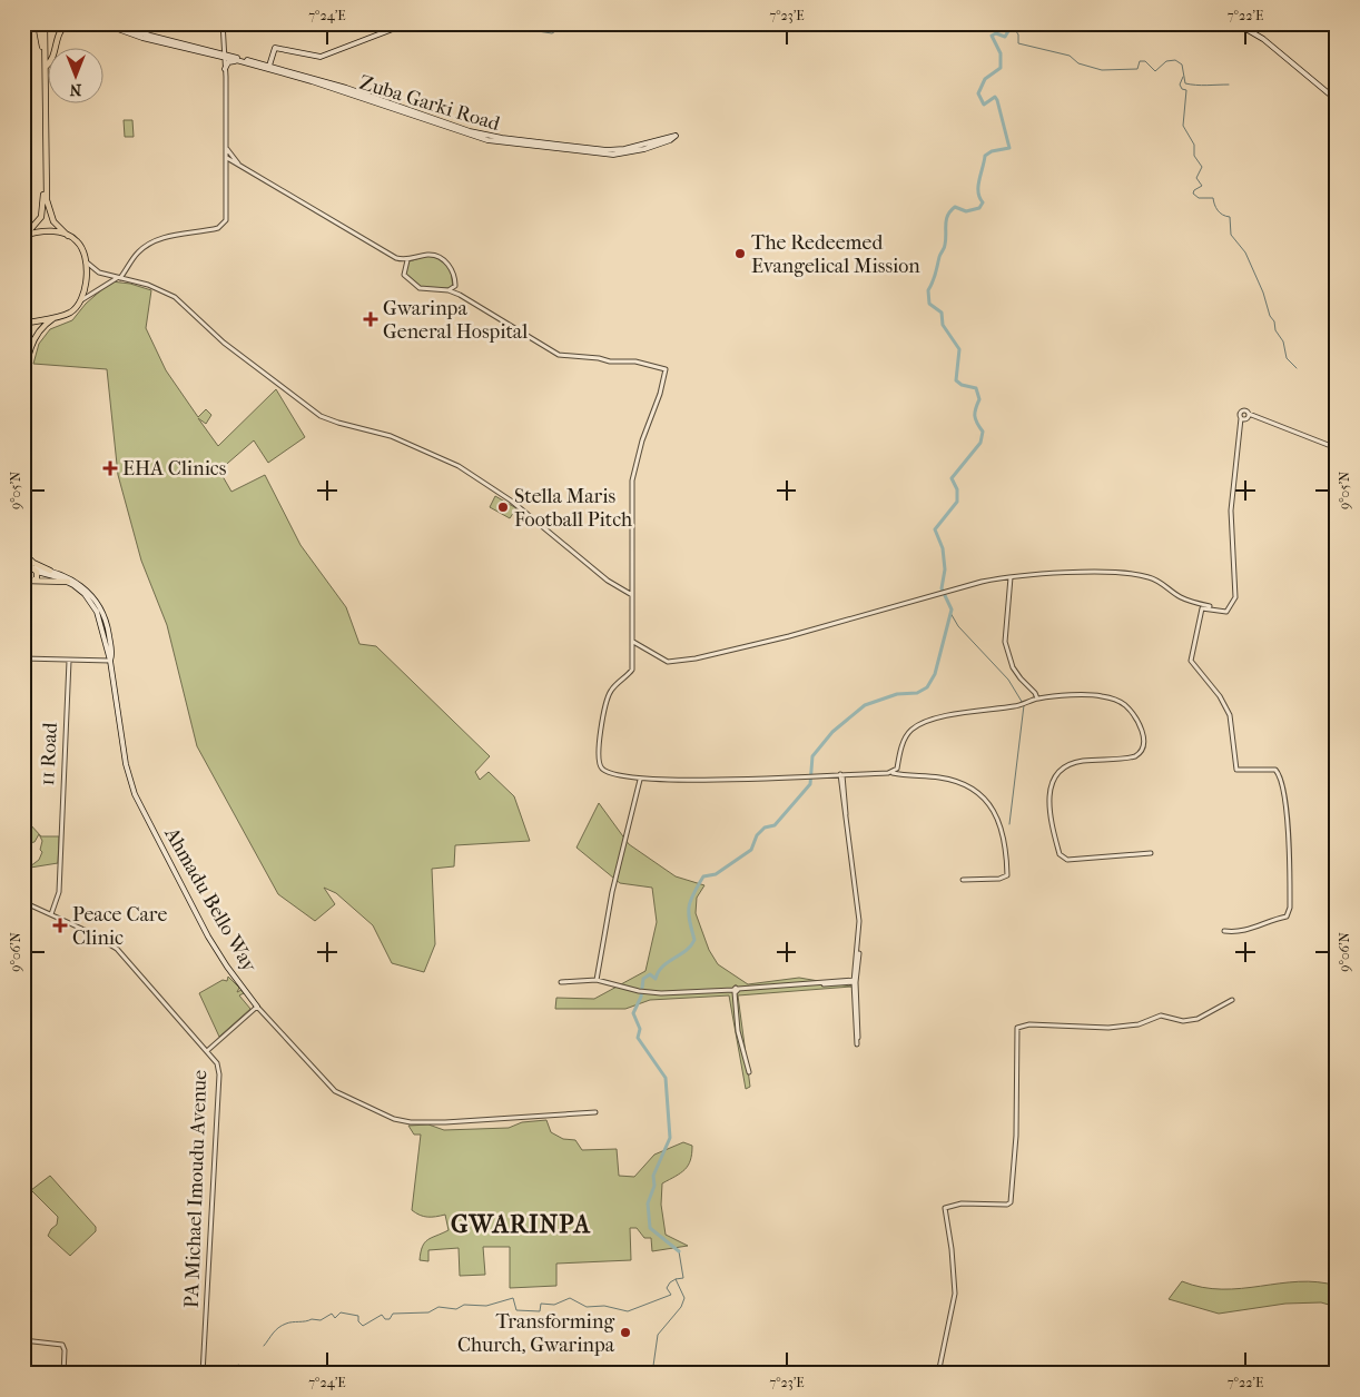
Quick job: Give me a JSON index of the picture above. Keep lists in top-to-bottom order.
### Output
{
  "streets": {
    "main road": ["Zuba Garki Road", "Ahmadu Bello Way"],
    "street": ["11 Road", "PA Michael Imoudu Avenue"]
  },
  "crossings": [
    ["11 Road", "PA Michael Imoudu Avenue"]
  ],
  "districts": ["GWARINPA"],
  "places": {
    "other": ["The Redeemed Evangelical Mission", "Stella Maris Football Pitch", "Transforming Church, Gwarinpa"],
    "health": ["Gwarinpa General Hospital", "EHA Clinics", "Peace Care Clinic"]
  },
  "north": "bottom",
  "coordinates": [
    "7°24'E",
    "7°23'E",
    "7°22'E",
    "9°05'N",
    "9°06'N"
  ]
}
